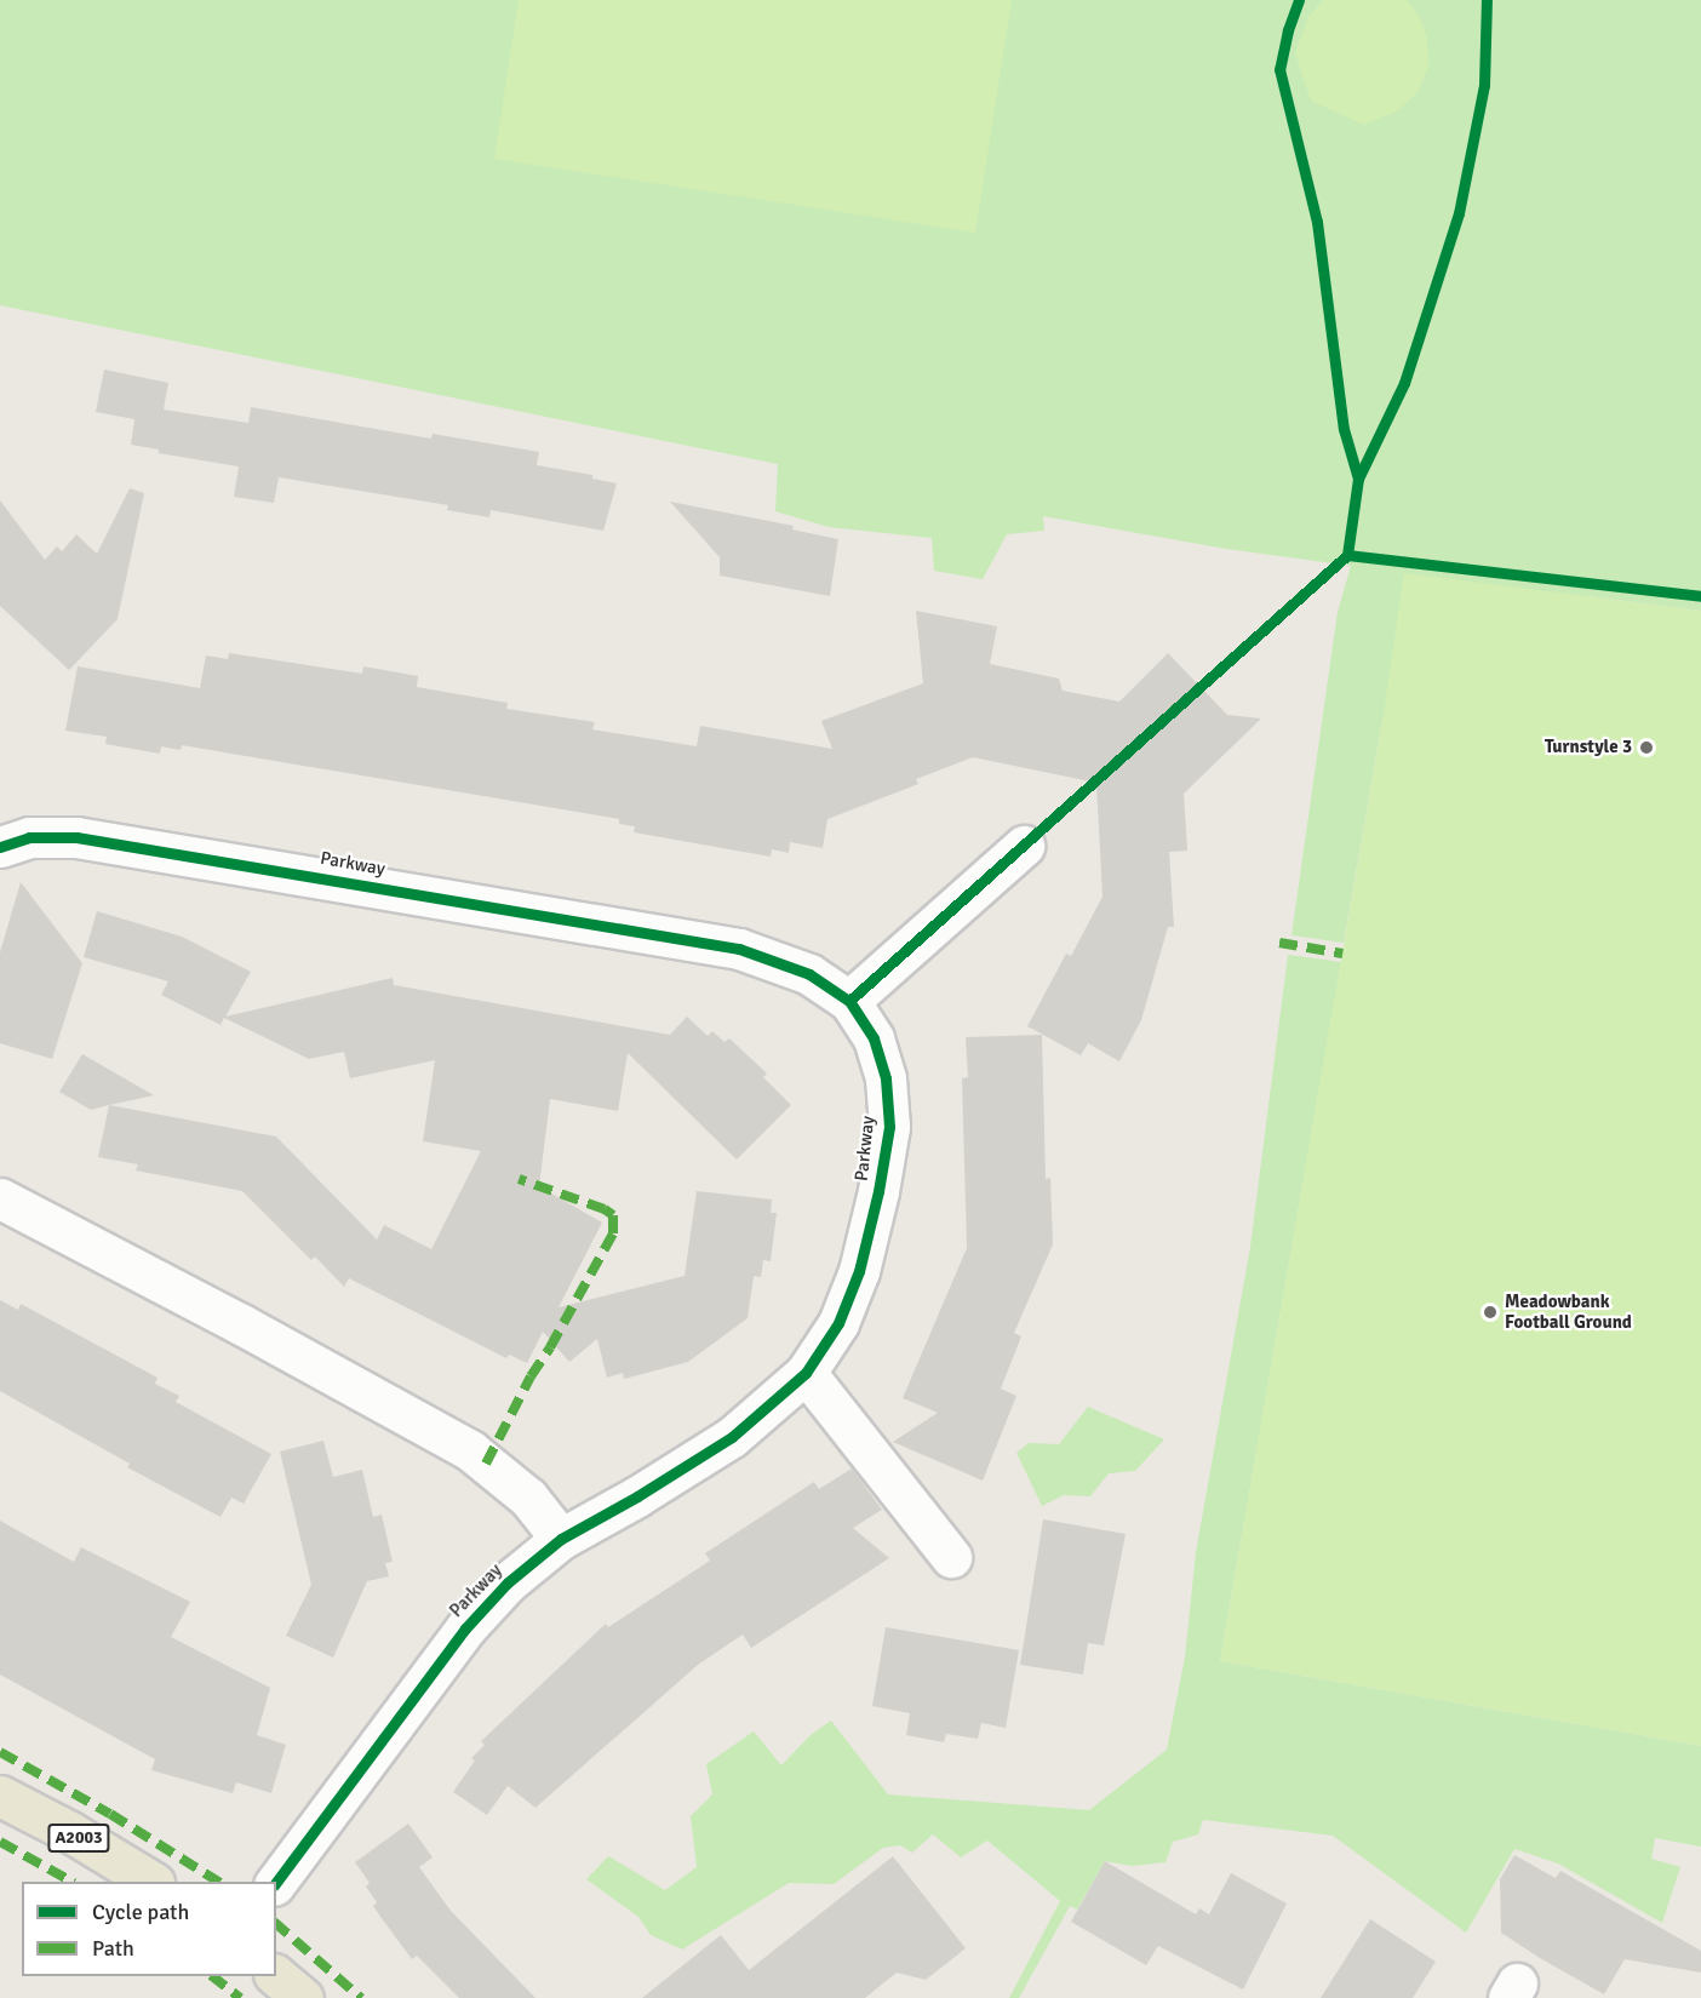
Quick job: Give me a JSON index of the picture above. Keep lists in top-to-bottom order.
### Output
{
  "streets": {
    "main road": ["A2003"],
    "street": ["Parkway"]
  },
  "places": ["Turnstyle 3", "Meadowbank Football Ground"],
  "legend": ["Cycle path", "Path"]
}
